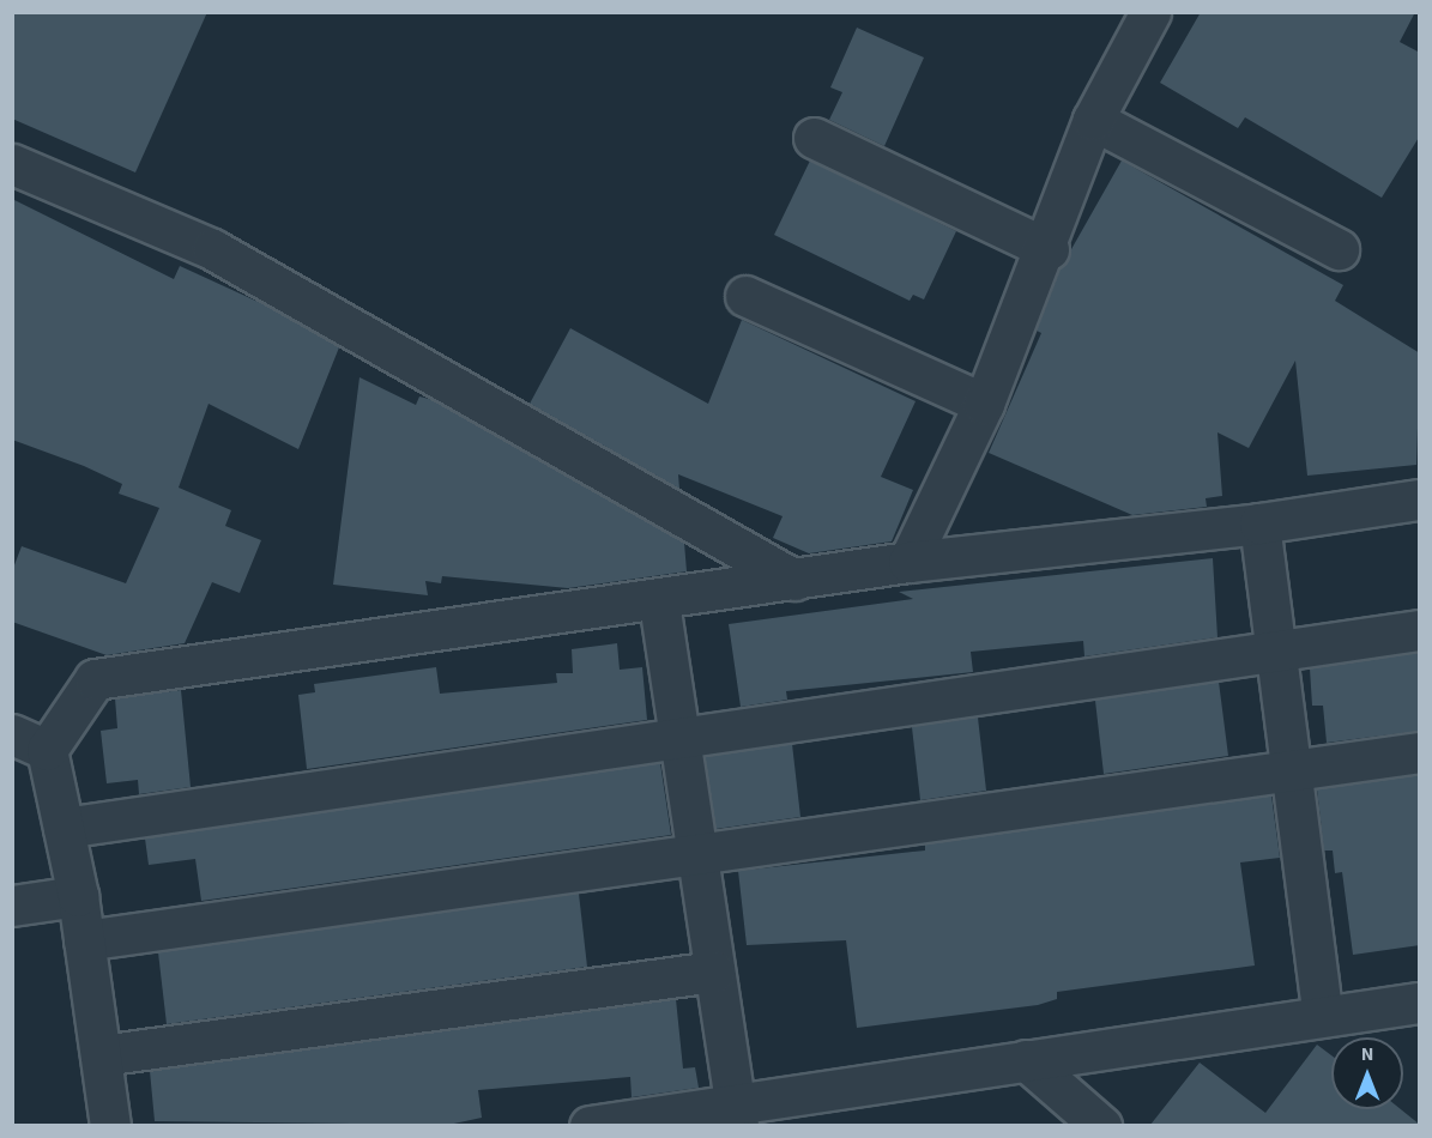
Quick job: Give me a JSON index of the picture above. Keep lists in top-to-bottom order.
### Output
{
  "north": "top"
}
